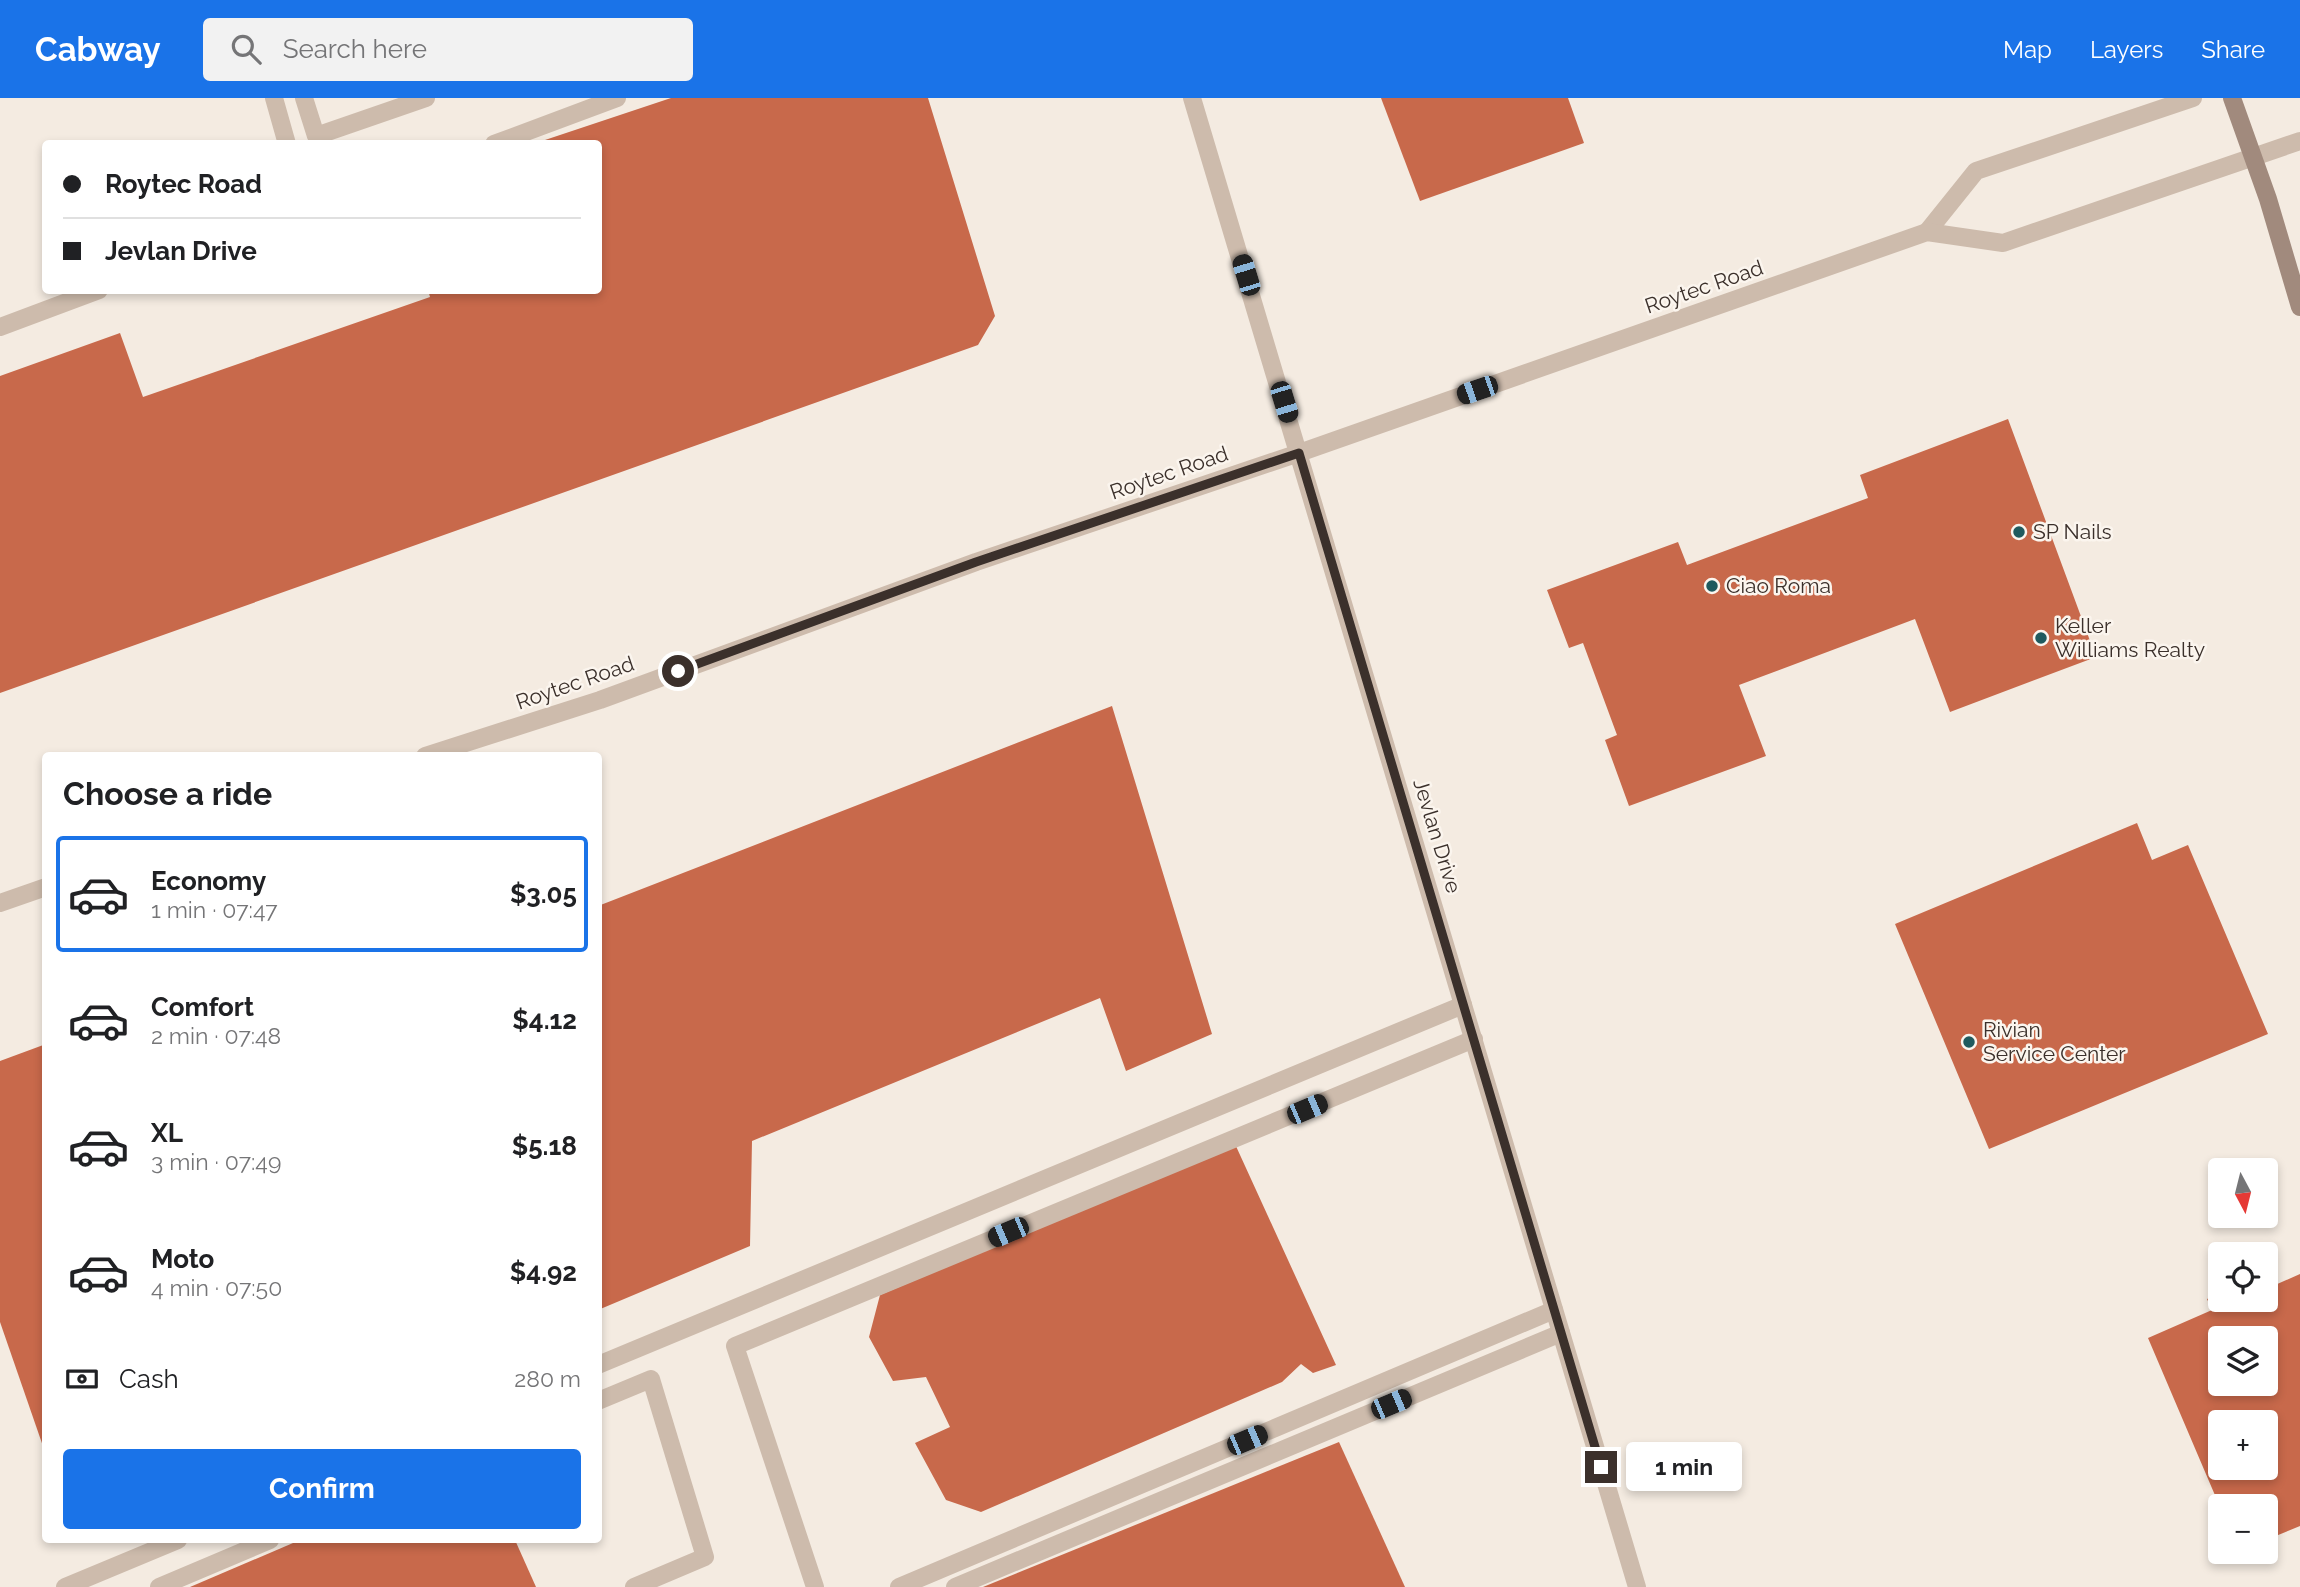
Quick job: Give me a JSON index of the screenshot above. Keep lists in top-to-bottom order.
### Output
{
  "streets": {
    "street": ["Roytec Road", "Jevlan Drive"]
  },
  "crossings": [
    ["Roytec Road", "Jevlan Drive"]
  ],
  "places": [
    "SP Nails",
    "Ciao Roma",
    "Keller Williams Realty",
    "Rivian Service Center"
  ],
  "north": "bottom",
  "page": {
    "header": "Cabway",
    "search": "Search here",
    "nav": ["Map", "Layers", "Share"],
    "banner": ["Roytec Road", "Jevlan Drive"],
    "heading": "Choose a ride",
    "list": [
      {
        "name": "Economy",
        "note": "1 min · 07:47",
        "value": "$3.05"
      },
      {
        "name": "Comfort",
        "note": "2 min · 07:48",
        "value": "$4.12"
      },
      {
        "name": "XL",
        "note": "3 min · 07:49",
        "value": "$5.18"
      },
      {
        "name": "Moto",
        "note": "4 min · 07:50",
        "value": "$4.92"
      }
    ],
    "map_buttons": ["+", "−"],
    "pay": ["Cash", "280 m"],
    "buttons": "Confirm",
    "bubble": "1 min"
  }
}
